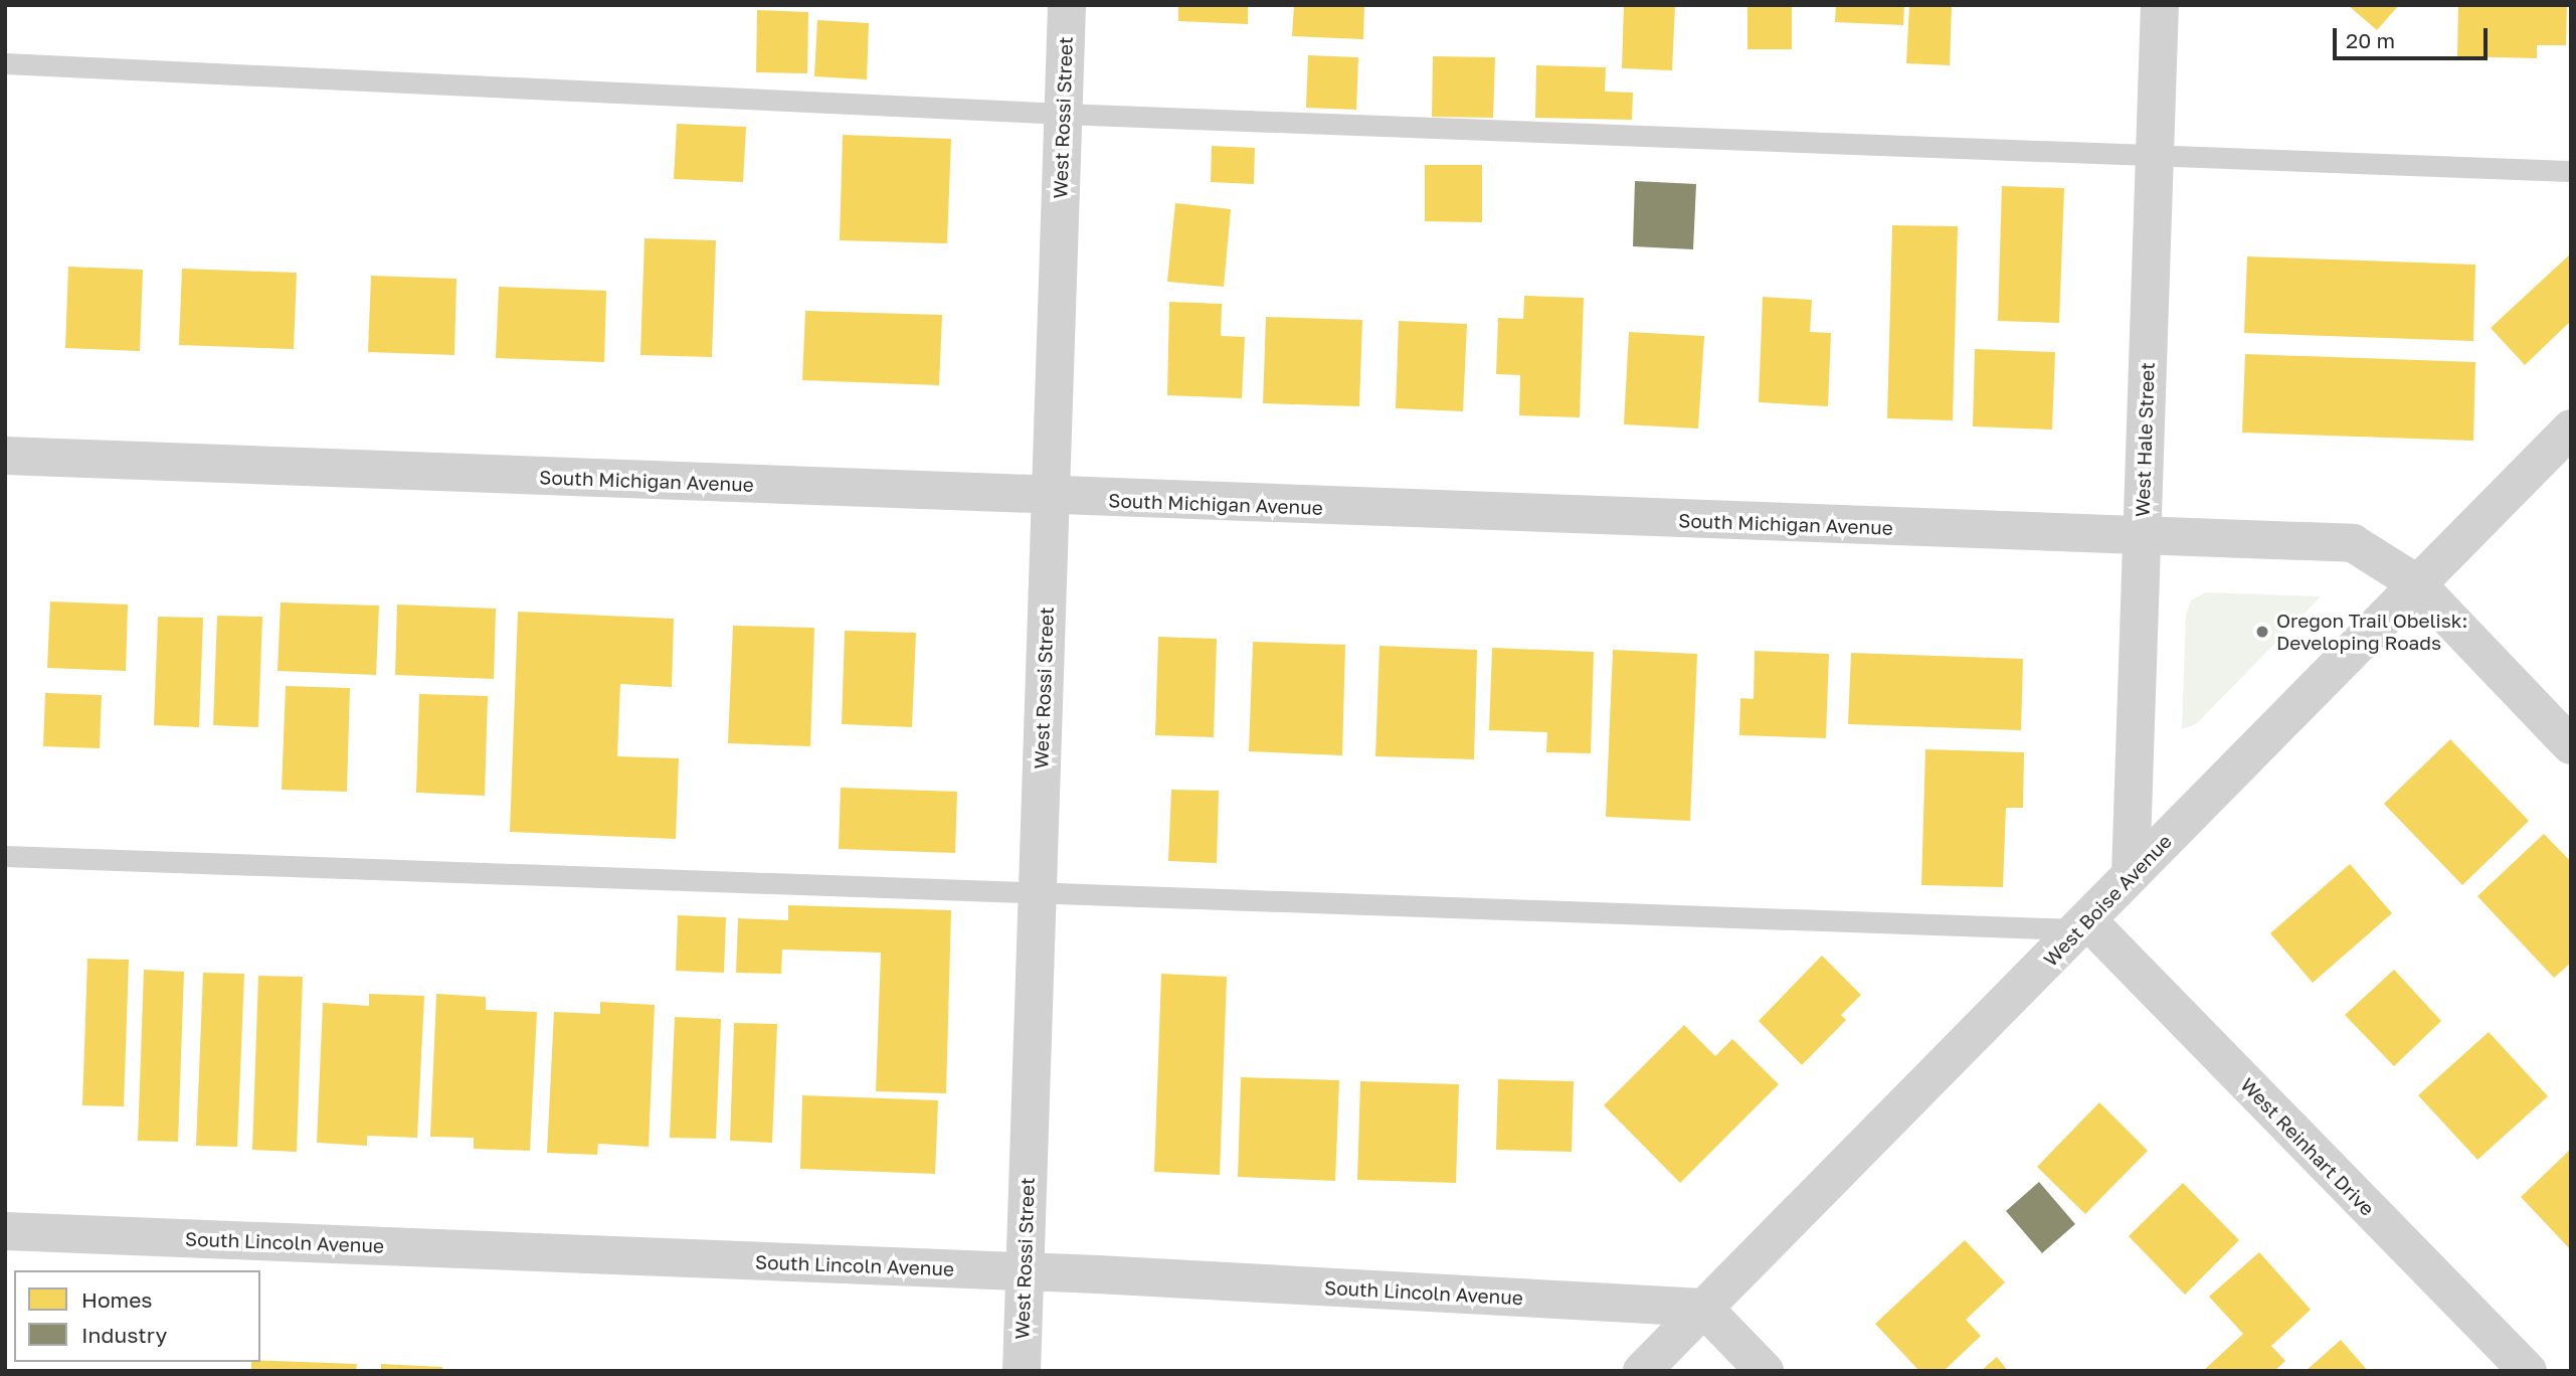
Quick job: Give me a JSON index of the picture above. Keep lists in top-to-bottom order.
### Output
{
  "streets": {
    "street": [
      "West Rossi Street",
      "West Hale Street",
      "South Michigan Avenue",
      "West Boise Avenue",
      "West Reinhart Drive",
      "South Lincoln Avenue"
    ]
  },
  "crossings": [
    ["West Rossi Street", "South Michigan Avenue"],
    ["West Rossi Street", "South Lincoln Avenue"],
    ["West Hale Street", "South Michigan Avenue"],
    ["West Hale Street", "West Boise Avenue"],
    ["South Michigan Avenue", "West Boise Avenue"],
    ["West Boise Avenue", "West Reinhart Drive"],
    ["West Boise Avenue", "South Lincoln Avenue"]
  ],
  "places": ["Oregon Trail Obelisk: Developing Roads"],
  "legend": ["Homes", "Industry"],
  "scale_bar": "20 m"
}
